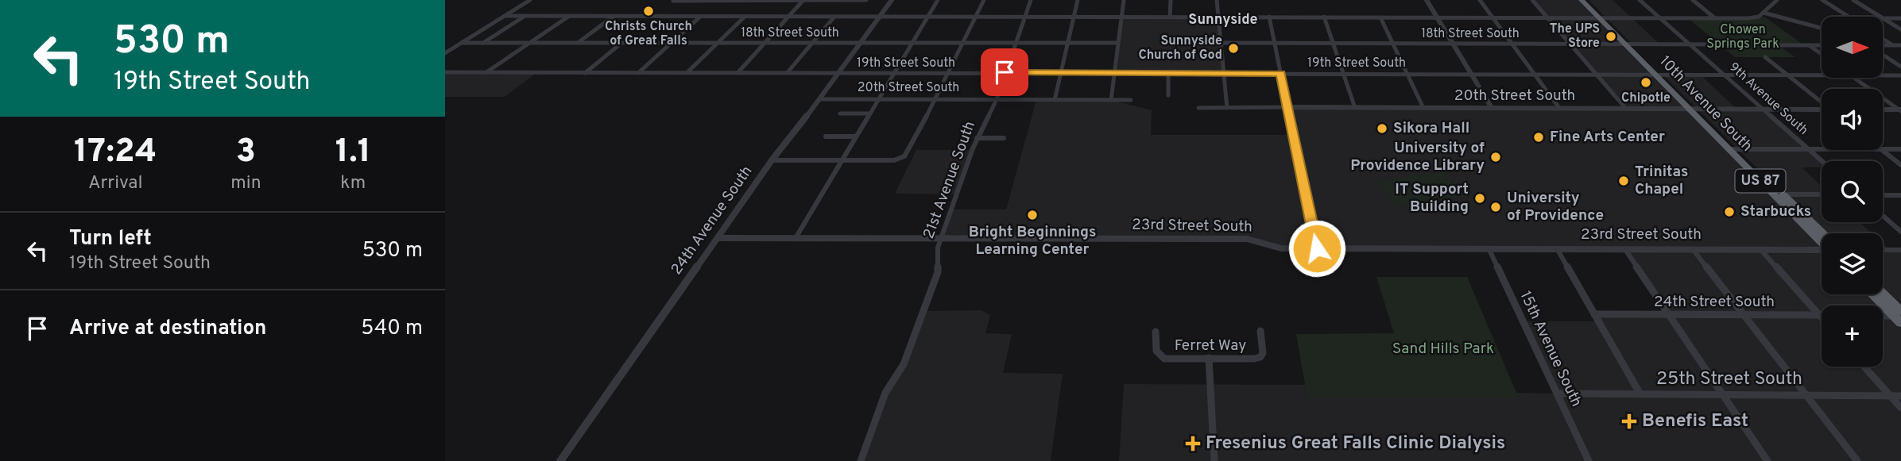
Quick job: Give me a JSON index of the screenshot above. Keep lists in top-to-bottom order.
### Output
{
  "streets": {
    "highway": ["10th Avenue South", "US 87"],
    "street": [
      "18th Street South",
      "19th Street South",
      "20th Street South",
      "9th Avenue South",
      "21st Avenue South",
      "24th Avenue South",
      "23rd Street South",
      "24th Street South",
      "Ferret Way",
      "15th Avenue South",
      "25th Street South"
    ]
  },
  "crossings": [
    ["18th Street South", "9th Avenue South"],
    ["18th Street South", "10th Avenue South"],
    ["18th Street South", "21st Avenue South"],
    ["18th Street South", "24th Avenue South"],
    ["19th Street South", "9th Avenue South"],
    ["19th Street South", "10th Avenue South"],
    ["19th Street South", "21st Avenue South"],
    ["19th Street South", "24th Avenue South"],
    ["20th Street South", "9th Avenue South"],
    ["20th Street South", "10th Avenue South"],
    ["20th Street South", "21st Avenue South"],
    ["20th Street South", "24th Avenue South"],
    ["21st Avenue South", "23rd Street South"],
    ["24th Avenue South", "23rd Street South"],
    ["23rd Street South", "15th Avenue South"],
    ["15th Avenue South", "25th Street South"]
  ],
  "districts": ["Sunnyside"],
  "parks": ["Chowen Springs Park", "Sand Hills Park"],
  "places": {
    "other": [
      "Christs Church of Great Falls",
      "The UPS Store",
      "Sunnyside Church of God",
      "Chipotle",
      "Sikora Hall",
      "Fine Arts Center",
      "University of Providence Library",
      "Trinitas Chapel",
      "IT Support Building",
      "University of Providence",
      "Starbucks",
      "Bright Beginnings Learning Center"
    ],
    "health": ["Benefis East", "Fresenius Great Falls Clinic Dialysis"]
  },
  "north": "right",
  "page": {
    "turn": ["530 m", "19th Street South"],
    "map_buttons": "+",
    "eta": [
      "17:24",
      "Arrival",
      "3",
      "min",
      "1.1",
      "km"
    ],
    "list": [
      {
        "name": "Turn left",
        "note": "19th Street South",
        "value": "530 m"
      },
      {
        "name": "Arrive at destination",
        "value": "540 m"
      }
    ]
  }
}
